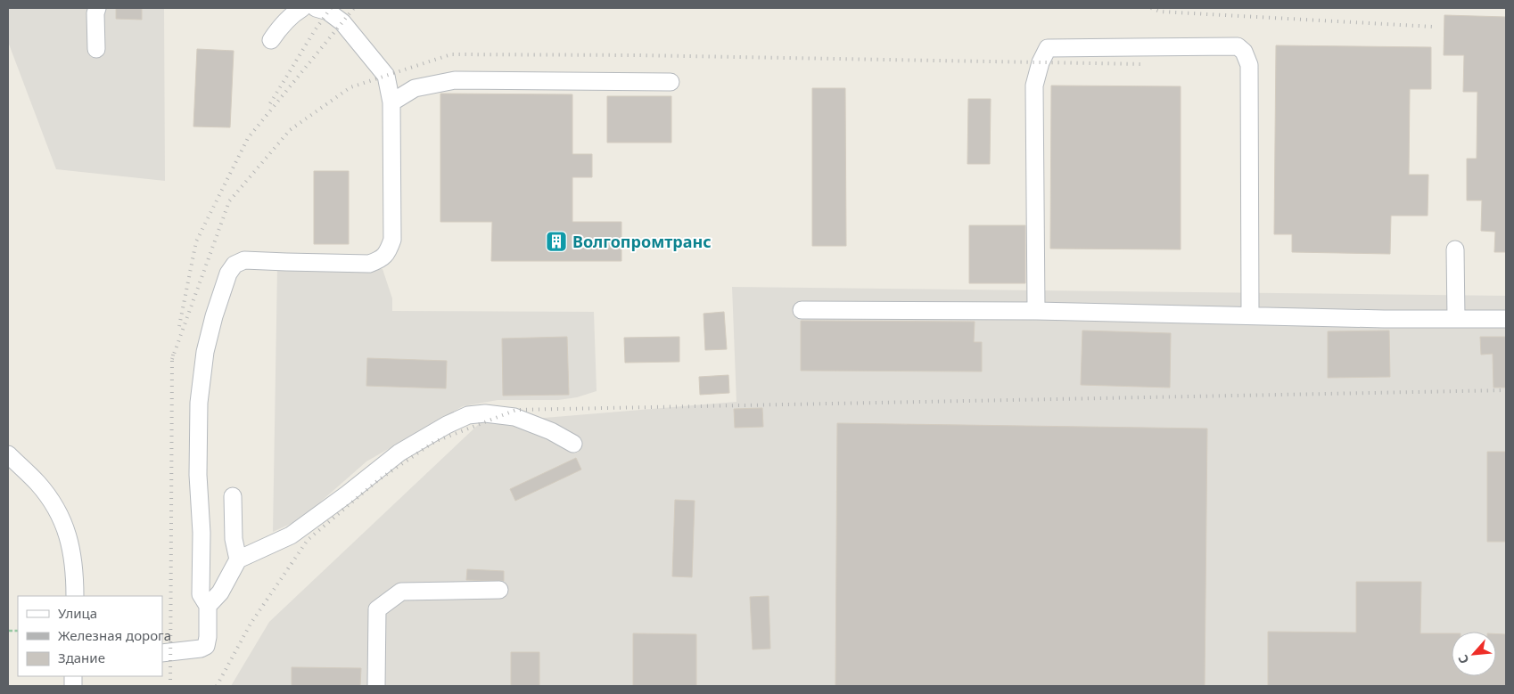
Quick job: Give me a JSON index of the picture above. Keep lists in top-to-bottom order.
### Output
{
  "places": {
    "building": ["Волгопромтранс"]
  },
  "legend": ["Улица", "Железная дорога", "Здание"],
  "north": "bottom left"
}
